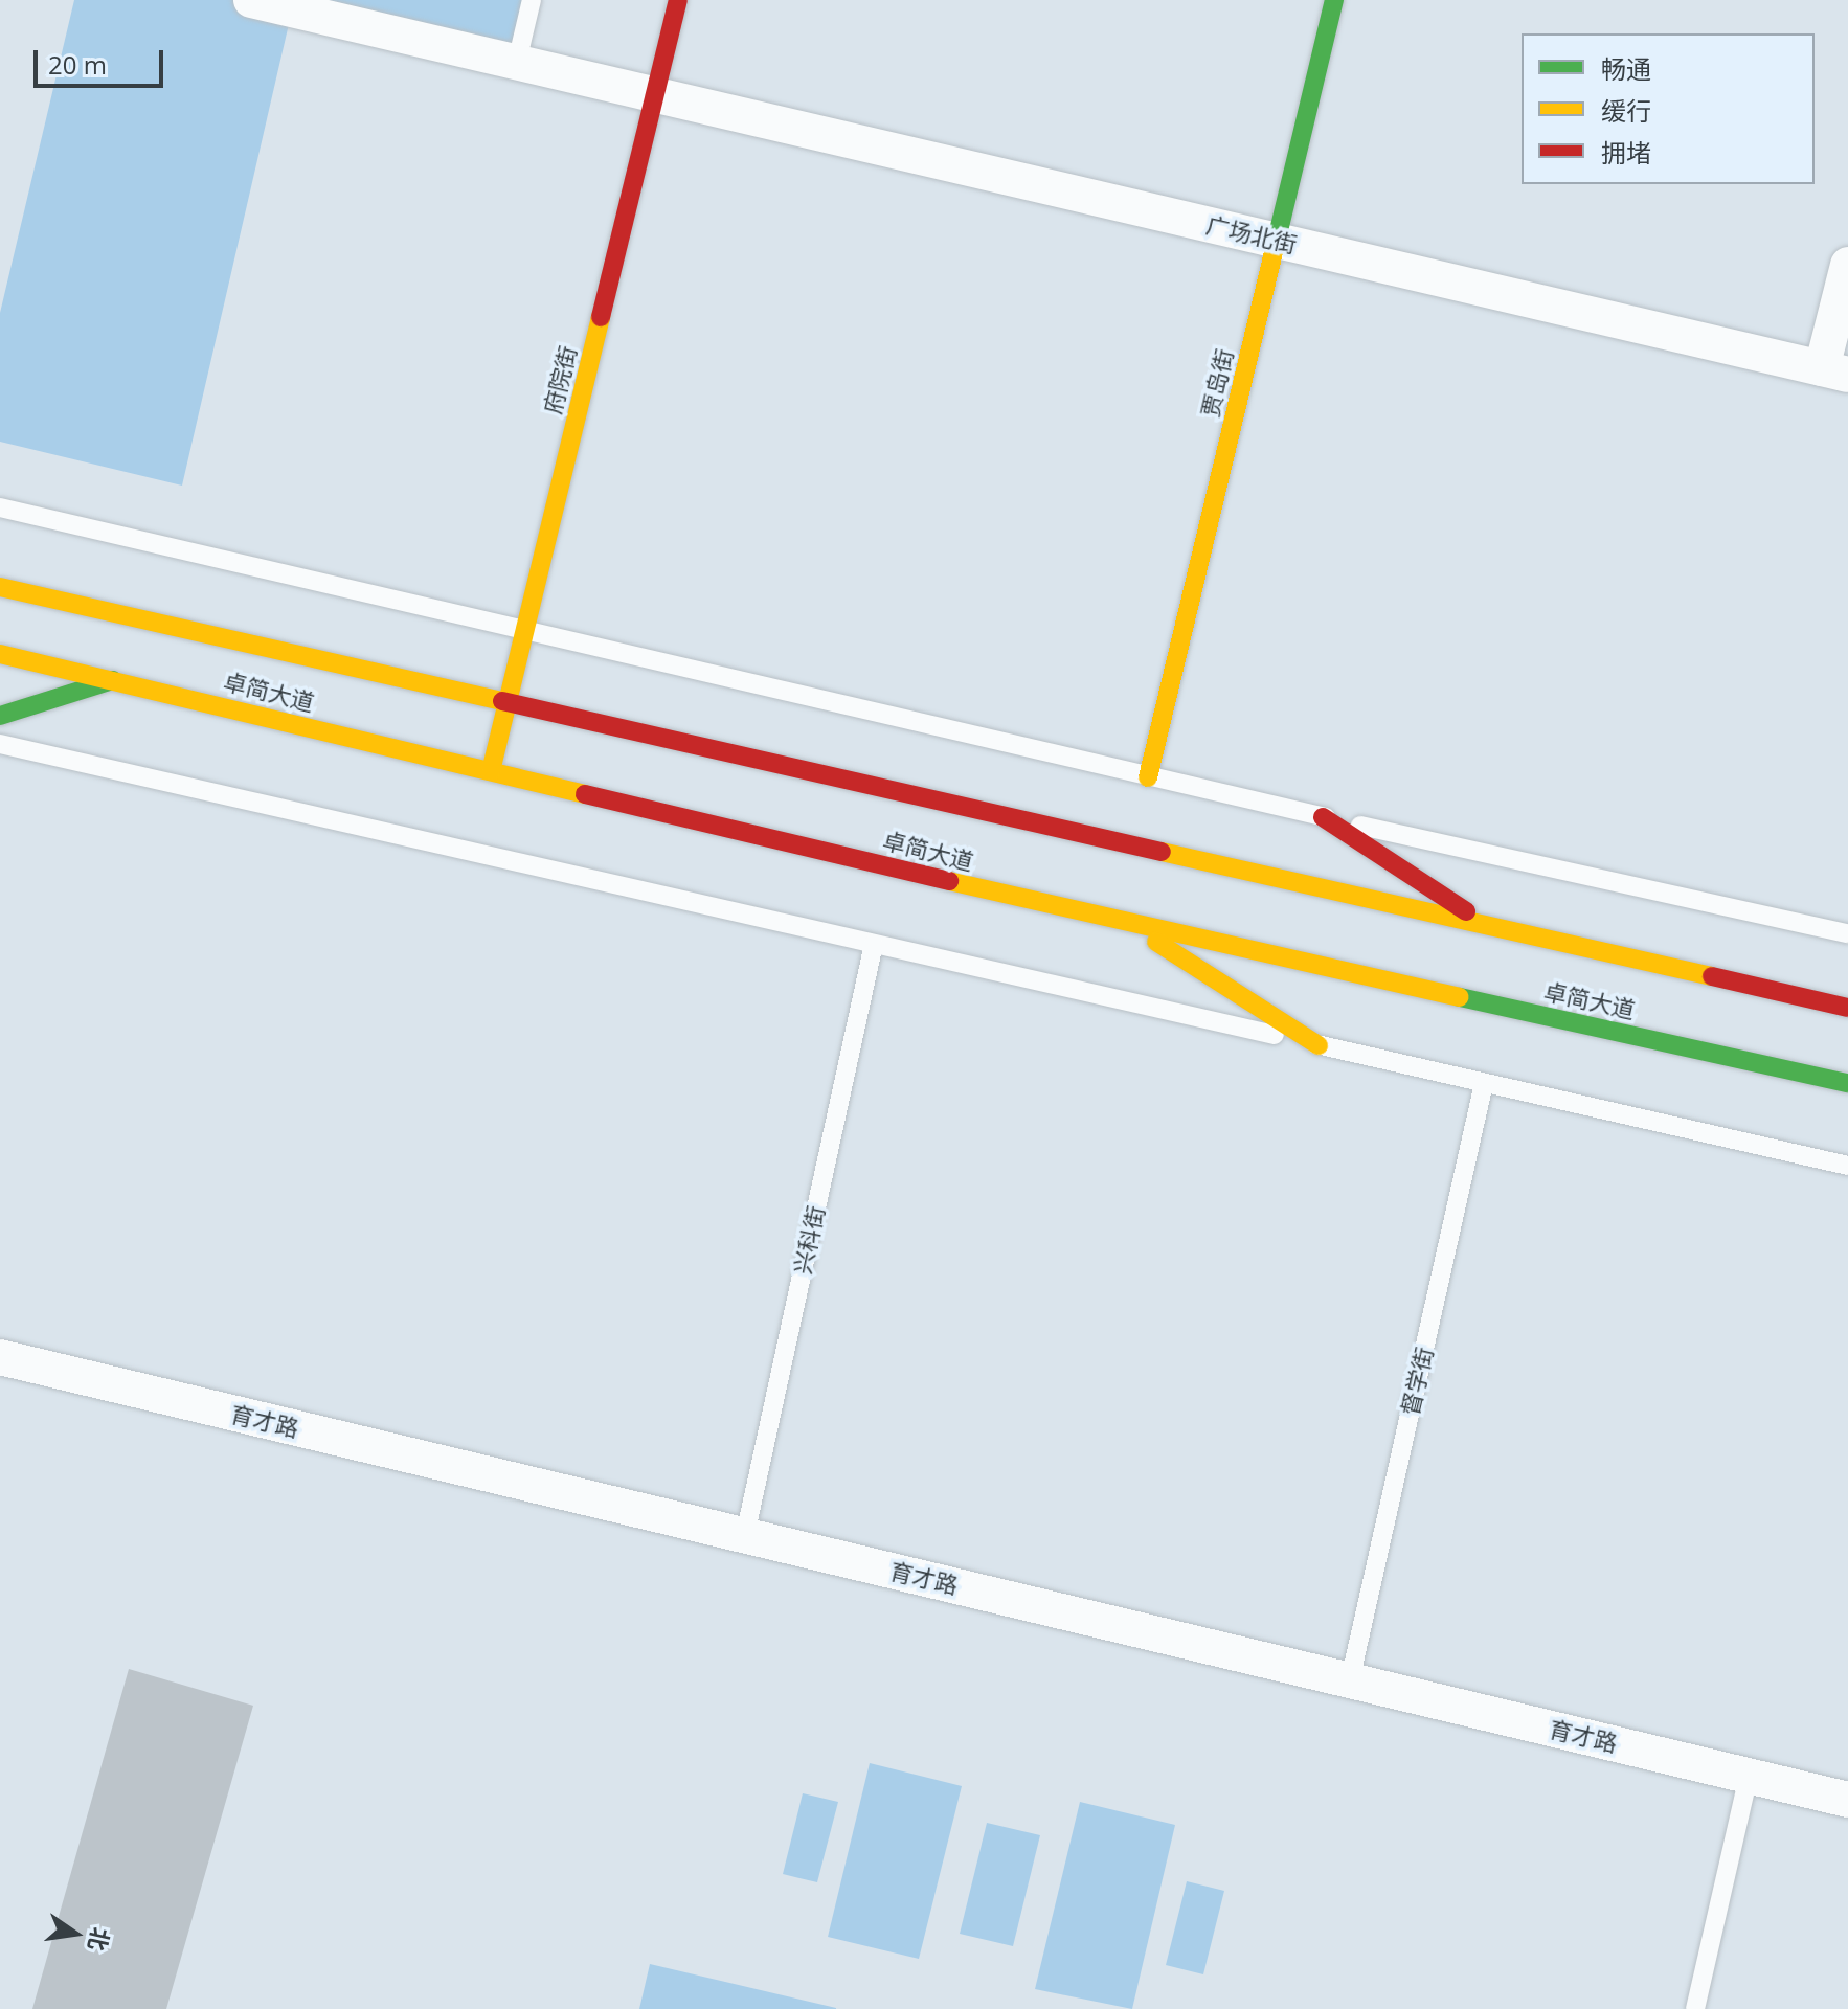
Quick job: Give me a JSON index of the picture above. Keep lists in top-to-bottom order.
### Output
{
  "streets": {
    "main road": ["府院街", "贾岛街", "卓简大道"],
    "street": ["广场北街", "育才路"],
    "lane": ["兴科街", "督学街"]
  },
  "crossings": [
    ["广场北街", "府院街"],
    ["广场北街", "贾岛街"],
    ["府院街", "卓简大道"],
    ["兴科街", "育才路"],
    ["督学街", "育才路"]
  ],
  "legend": ["畅通", "缓行", "拥堵"],
  "scale_bar": "20 m",
  "north": "right"
}
